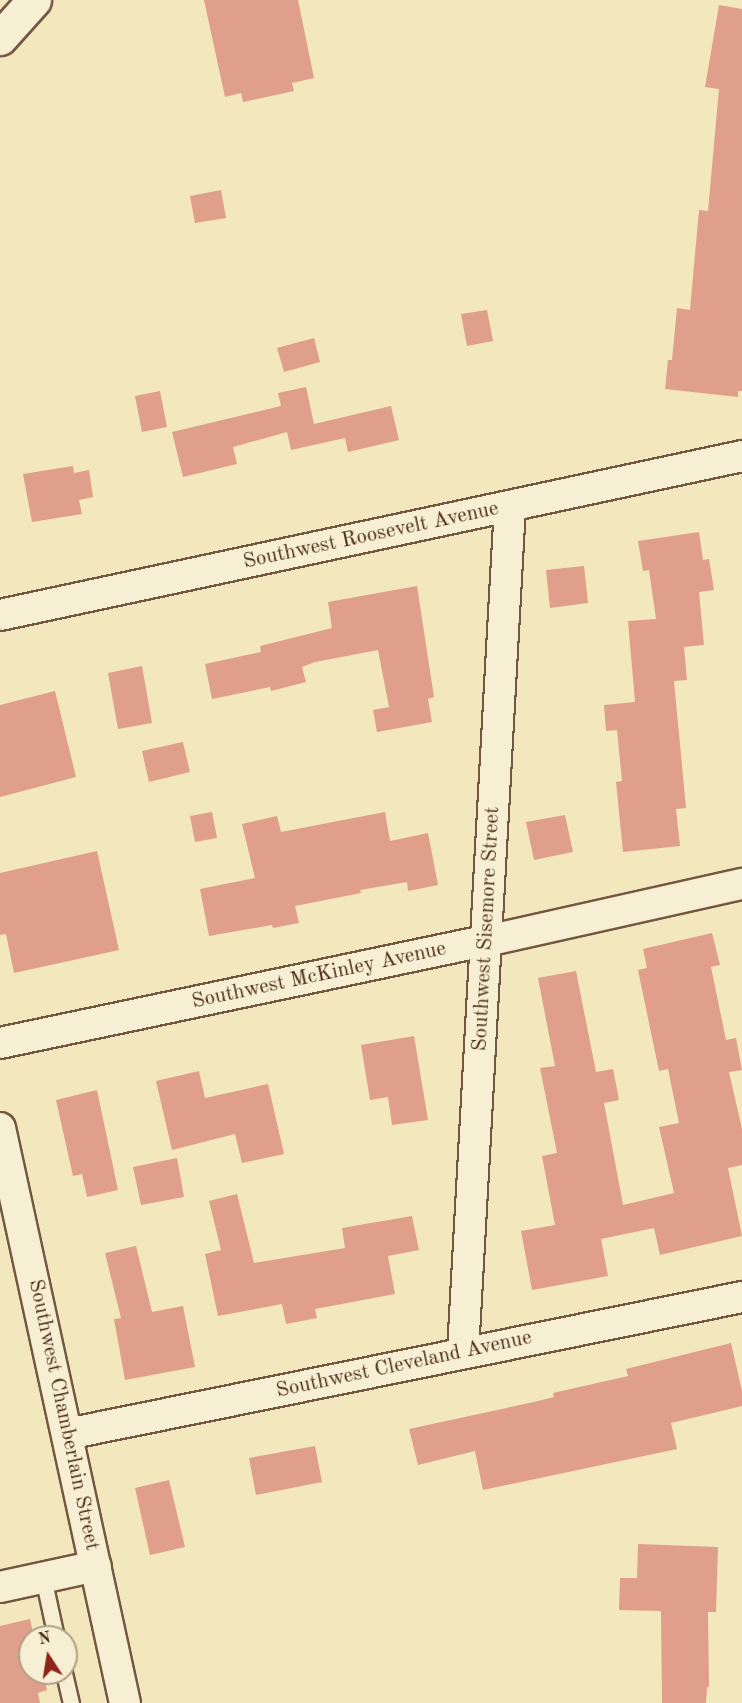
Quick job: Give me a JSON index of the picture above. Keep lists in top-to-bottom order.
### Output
{
  "streets": {
    "street": [
      "Southwest Roosevelt Avenue",
      "Southwest Sisemore Street",
      "Southwest McKinley Avenue",
      "Southwest Cleveland Avenue",
      "Southwest Chamberlain Street"
    ]
  },
  "crossings": [
    ["Southwest Roosevelt Avenue", "Southwest Sisemore Street"],
    ["Southwest Sisemore Street", "Southwest McKinley Avenue"],
    ["Southwest Sisemore Street", "Southwest Cleveland Avenue"],
    ["Southwest Cleveland Avenue", "Southwest Chamberlain Street"]
  ],
  "north": "top"
}
